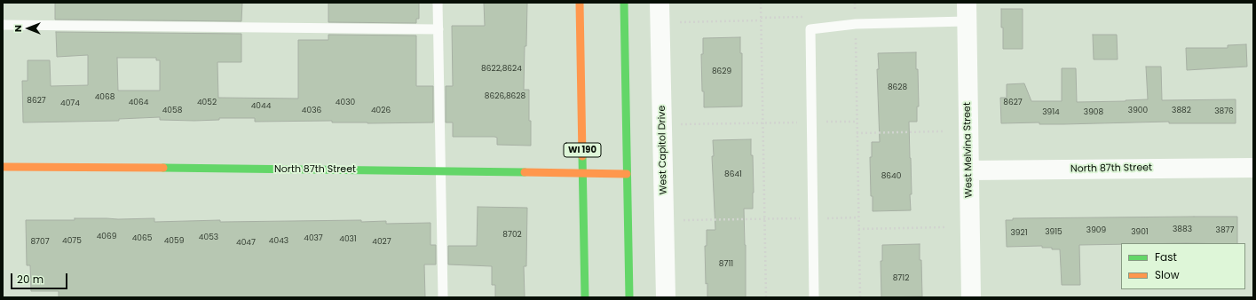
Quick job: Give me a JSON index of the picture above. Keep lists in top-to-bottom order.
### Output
{
  "streets": {
    "street": [
      "WI 190",
      "West Capitol Drive",
      "West Melvina Street",
      "North 87th Street"
    ]
  },
  "crossings": [
    ["WI 190", "North 87th Street"],
    ["West Melvina Street", "North 87th Street"]
  ],
  "house_numbers": [
    "8622,8624",
    "8629",
    "8628",
    "8626,8628",
    "4068",
    "8627",
    "4064",
    "4052",
    "4030",
    "8627",
    "4074",
    "4044",
    "4058",
    "4036",
    "4026",
    "3900",
    "3882",
    "3876",
    "3914",
    "3908",
    "8641",
    "8640",
    "3883",
    "3909",
    "3877",
    "3915",
    "3901",
    "3921",
    "8702",
    "4069",
    "4053",
    "4065",
    "4037",
    "4031",
    "4075",
    "4059",
    "4043",
    "8707",
    "4027",
    "4047",
    "8711",
    "8712"
  ],
  "legend": ["Fast", "Slow"],
  "scale_bar": "20 m",
  "north": "left"
}
